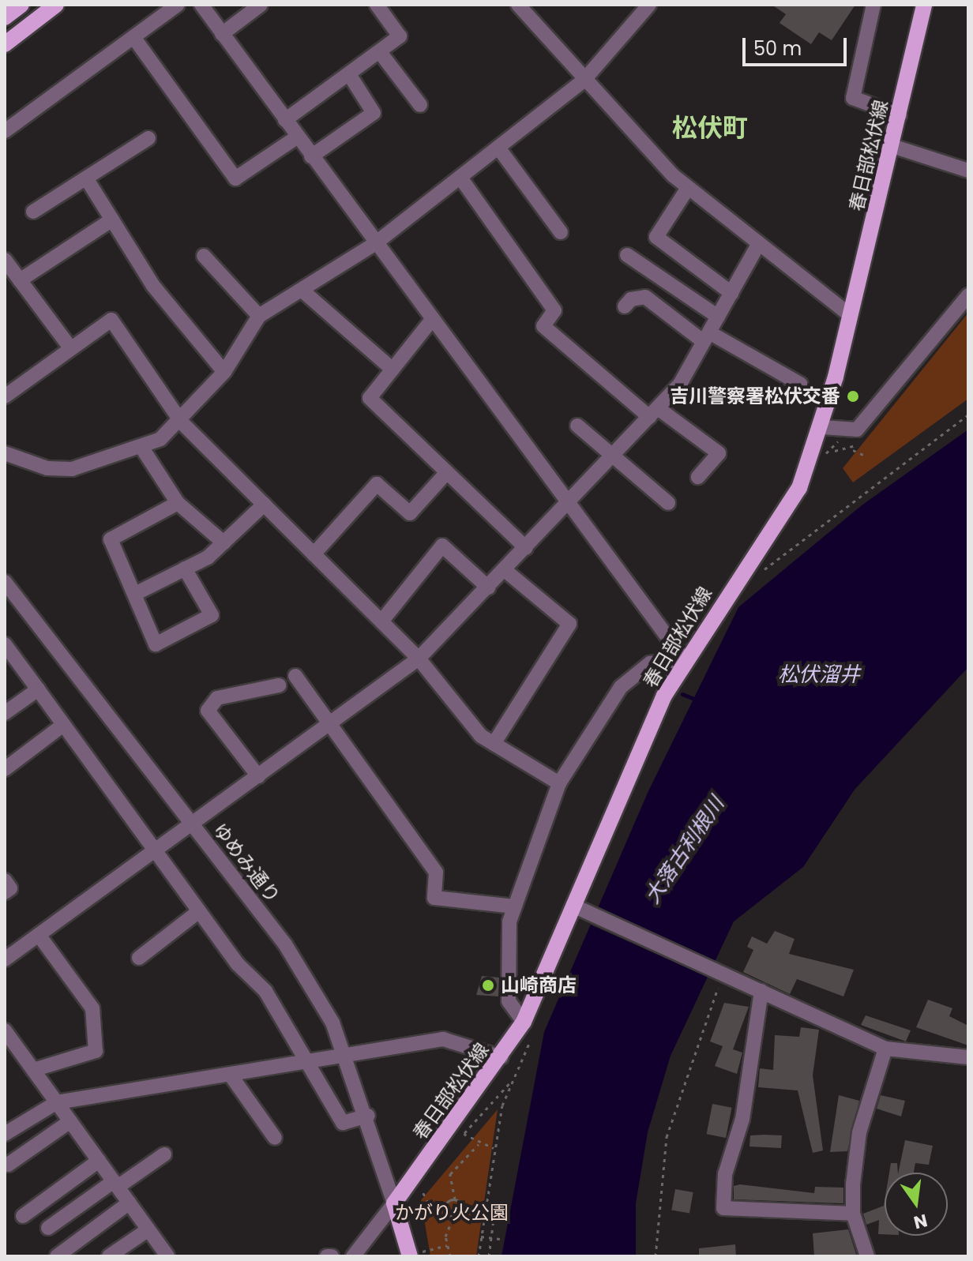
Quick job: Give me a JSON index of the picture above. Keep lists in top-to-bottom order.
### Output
{
  "streets": {
    "main road": ["春日部松伏線"],
    "street": ["ゆめみ通り"]
  },
  "crossings": [
    ["春日部松伏線", "ゆめみ通り"]
  ],
  "districts": ["松伏町"],
  "water": ["松伏溜井", "大落古利根川"],
  "parks": ["かがり火公園"],
  "places": ["吉川警察署松伏交番", "山崎商店"],
  "scale_bar": "50 m",
  "north": "bottom"
}
